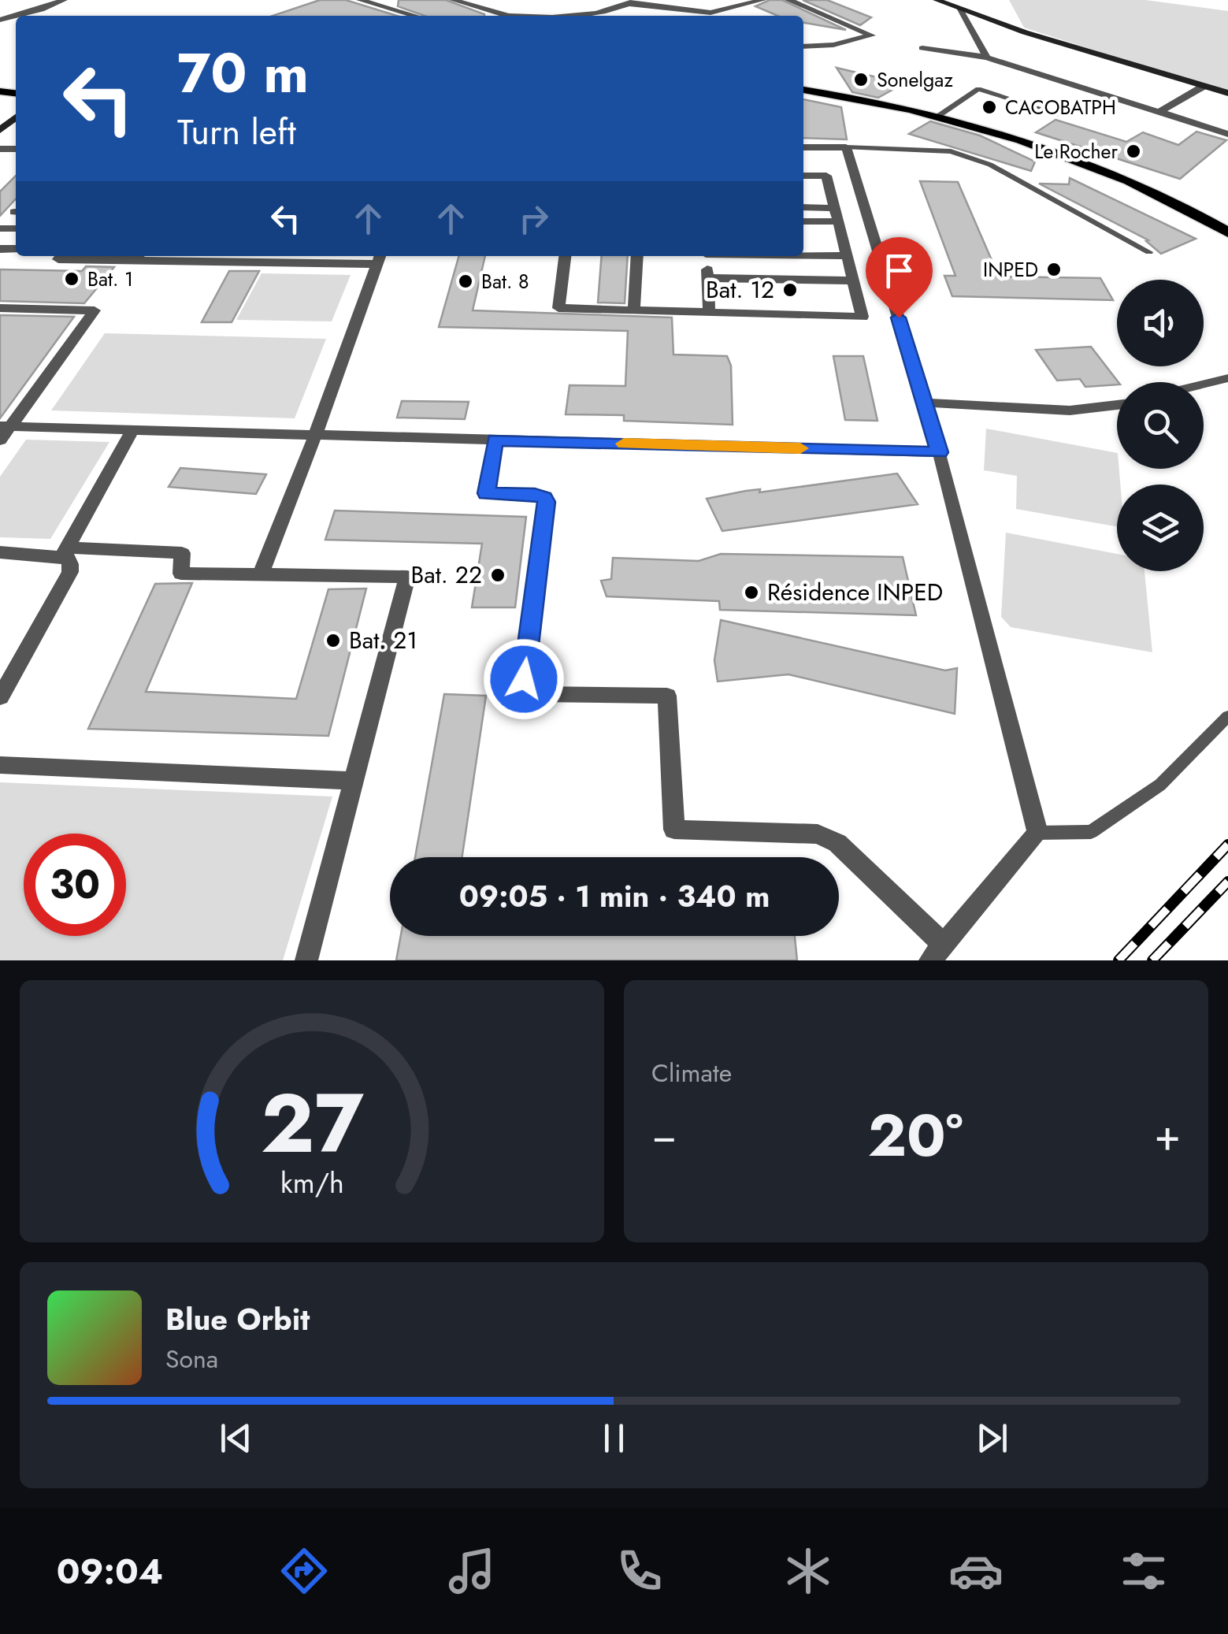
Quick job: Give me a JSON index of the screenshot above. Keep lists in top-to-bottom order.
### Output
{
  "places": [
    "Sonelgaz",
    "CACOBATPH",
    "Le Rocher",
    "INPED",
    "Bat. 1",
    "Bat. 8",
    "Bat. 12",
    "Bat. 22",
    "Résidence INPED",
    "Bat. 21"
  ],
  "page": {
    "turn": ["70 m", "Turn left"],
    "limit": "30",
    "trip": "09:05 · 1 min · 340 m",
    "tile": "Climate",
    "heat": ["−", "20°", "+"],
    "song": ["Blue Orbit", "Sona"],
    "tabs": "09:04",
    "gauge": ["27", "km/h"]
  }
}
